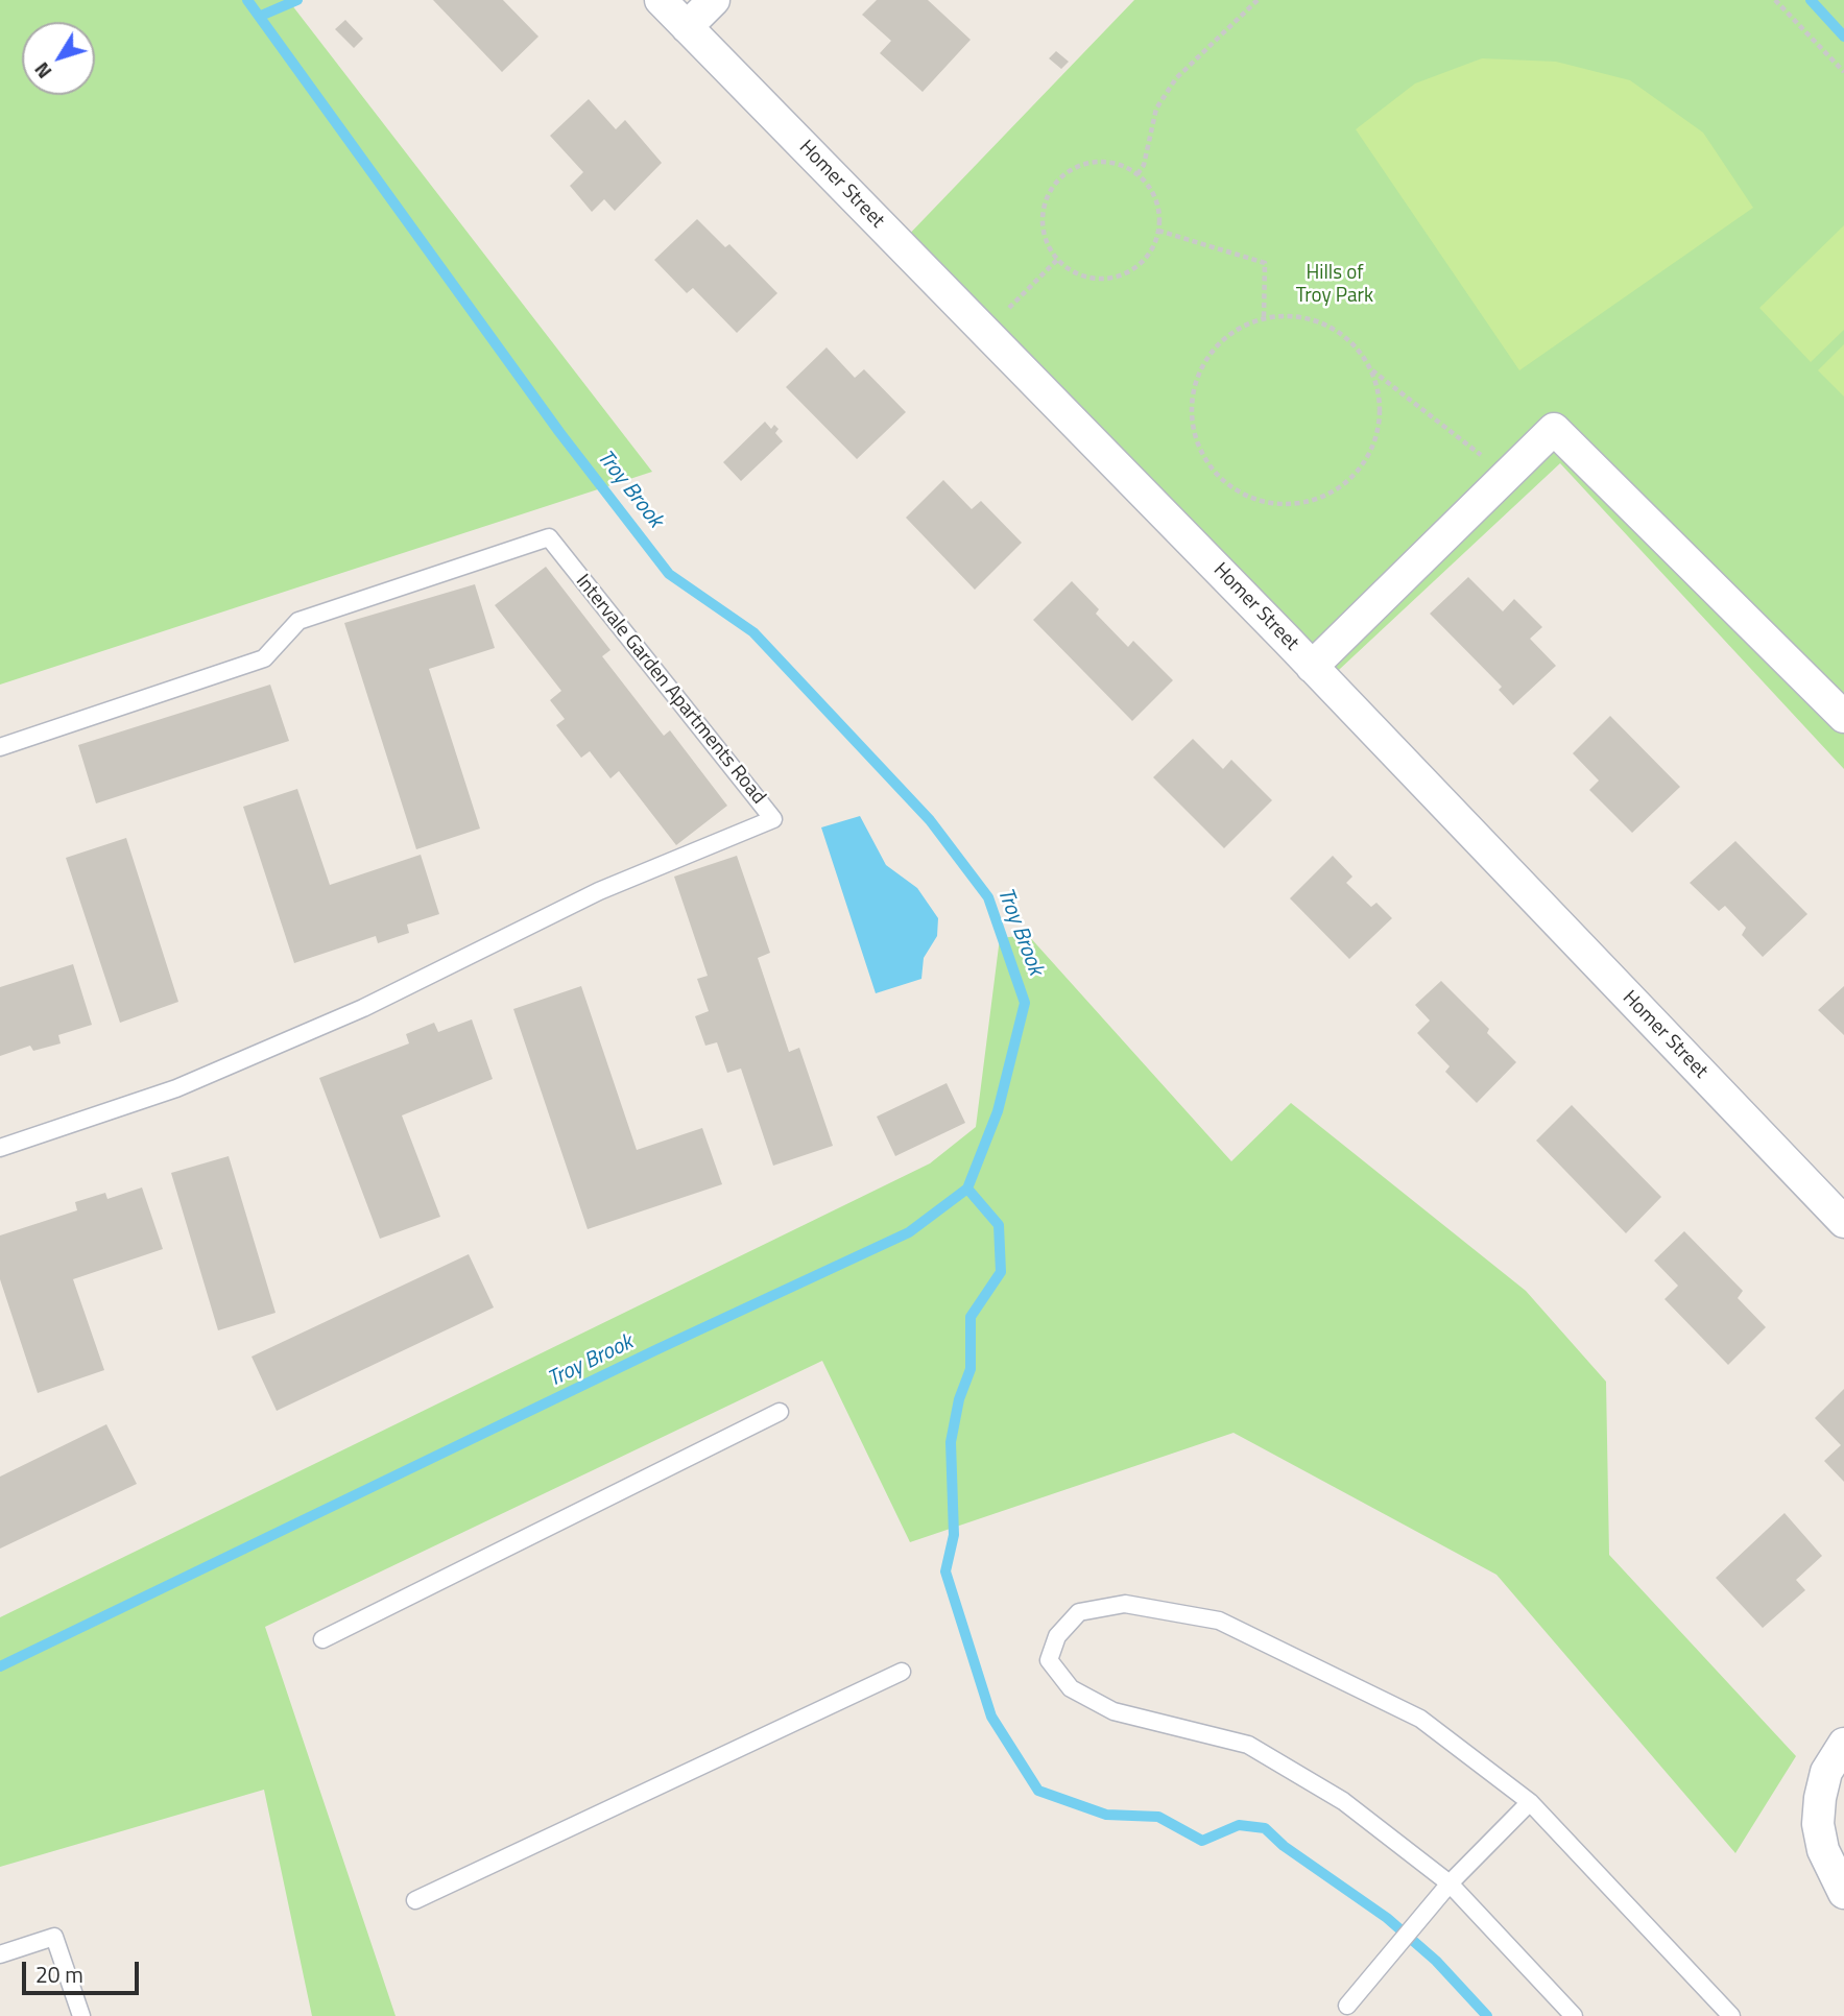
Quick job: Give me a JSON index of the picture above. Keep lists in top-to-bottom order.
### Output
{
  "streets": {
    "street": ["Homer Street"],
    "lane": ["Intervale Garden Apartments Road"]
  },
  "water": ["Troy Brook"],
  "parks": ["Hills of Troy Park"],
  "scale_bar": "20 m",
  "north": "bottom left"
}
